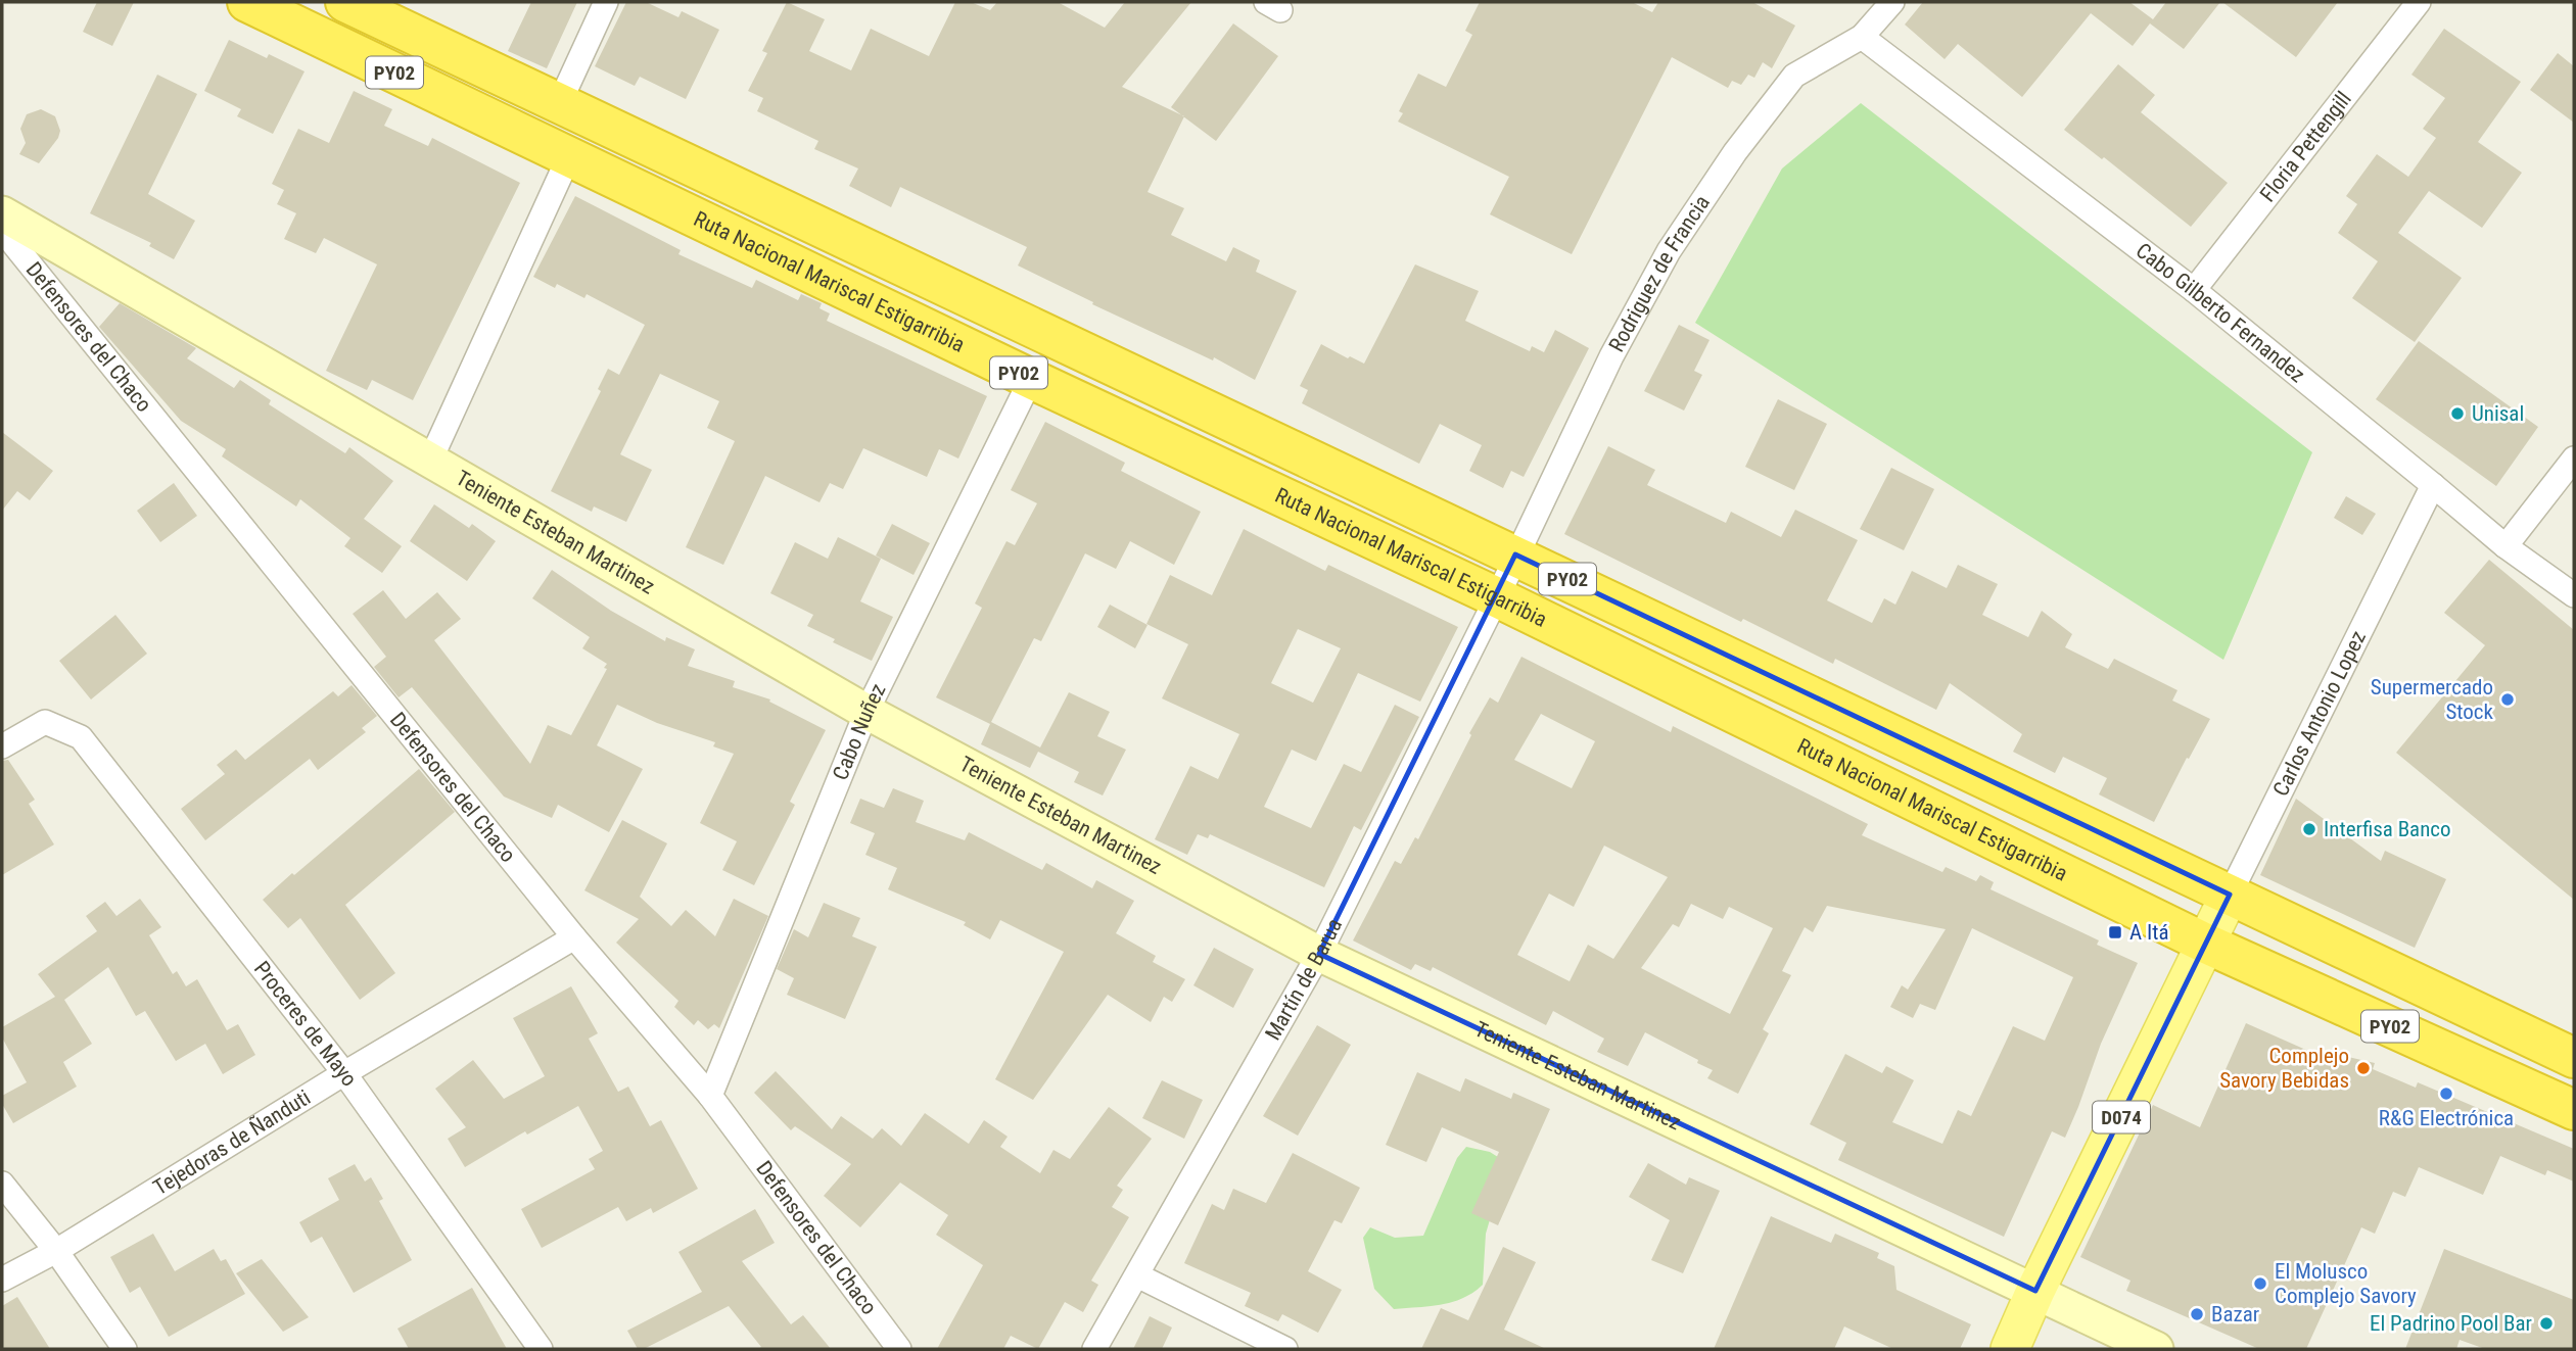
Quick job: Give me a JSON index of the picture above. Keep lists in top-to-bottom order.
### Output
{
  "streets": {
    "highway": ["PY02", "Ruta Nacional Mariscal Estigarribia"],
    "main road": ["Carlos Antonio Lopez", "D074"],
    "street": [
      "Floria Pettengill",
      "Rodriguez de Francia",
      "Cabo Gilberto Fernandez",
      "Defensores del Chaco",
      "Teniente Esteban Martinez",
      "Cabo Nuñez",
      "Martín de Barua",
      "Proceres de Mayo",
      "Tejedoras de Ñanduti"
    ]
  },
  "crossings": [
    ["Floria Pettengill", "Cabo Gilberto Fernandez"],
    ["Rodriguez de Francia", "Ruta Nacional Mariscal Estigarribia"],
    ["Rodriguez de Francia", "Cabo Gilberto Fernandez"],
    ["Rodriguez de Francia", "Martín de Barua"],
    ["Ruta Nacional Mariscal Estigarribia", "Carlos Antonio Lopez"],
    ["Ruta Nacional Mariscal Estigarribia", "Cabo Nuñez"],
    ["Ruta Nacional Mariscal Estigarribia", "Martín de Barua"],
    ["Ruta Nacional Mariscal Estigarribia", "D074"],
    ["Cabo Gilberto Fernandez", "Carlos Antonio Lopez"],
    ["Defensores del Chaco", "Cabo Nuñez"],
    ["Defensores del Chaco", "Tejedoras de Ñanduti"],
    ["Teniente Esteban Martinez", "Cabo Nuñez"],
    ["Teniente Esteban Martinez", "Martín de Barua"],
    ["Teniente Esteban Martinez", "D074"],
    ["Carlos Antonio Lopez", "D074"],
    ["Proceres de Mayo", "Tejedoras de Ñanduti"]
  ],
  "places": {
    "other": [
      "Unisal",
      "Supermercado Stock",
      "Interfisa Banco",
      "Complejo Savory Bebidas",
      "R&G Electrónica",
      "El Molusco Complejo Savory",
      "Bazar",
      "El Padrino Pool Bar"
    ],
    "transit": ["A Itá"]
  }
}
